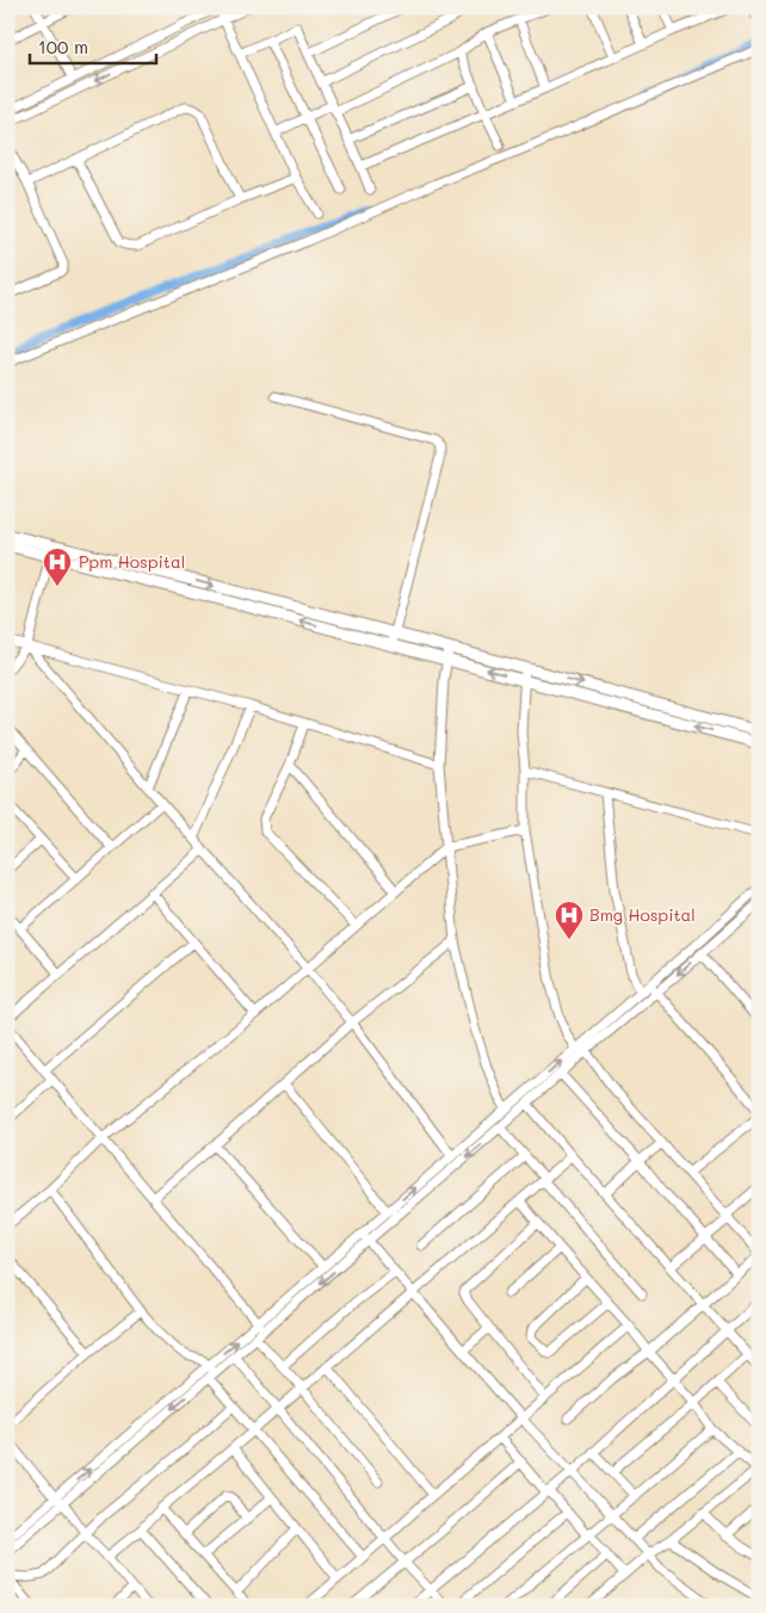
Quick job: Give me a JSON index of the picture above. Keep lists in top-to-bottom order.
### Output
{
  "places": {
    "hospital": ["Ppm Hospital", "Bmg Hospital"]
  },
  "scale_bar": "100 m"
}
